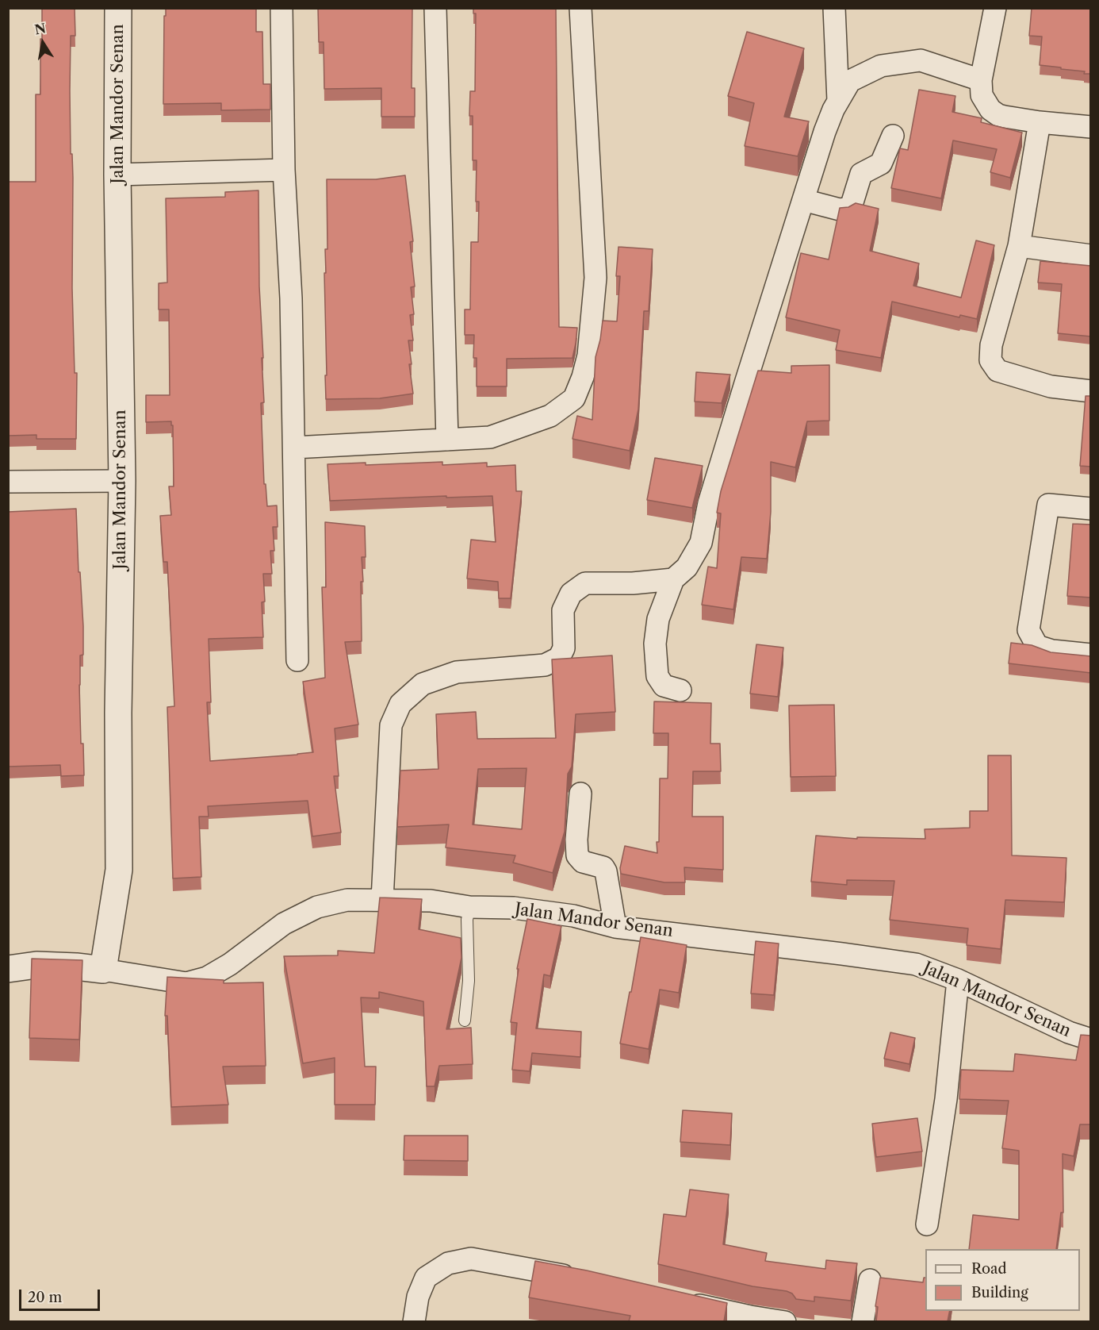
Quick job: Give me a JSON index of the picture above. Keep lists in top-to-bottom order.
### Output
{
  "streets": {
    "street": ["Jalan Mandor Senan"]
  },
  "legend": ["Road", "Building"],
  "scale_bar": "20 m",
  "north": "top"
}
